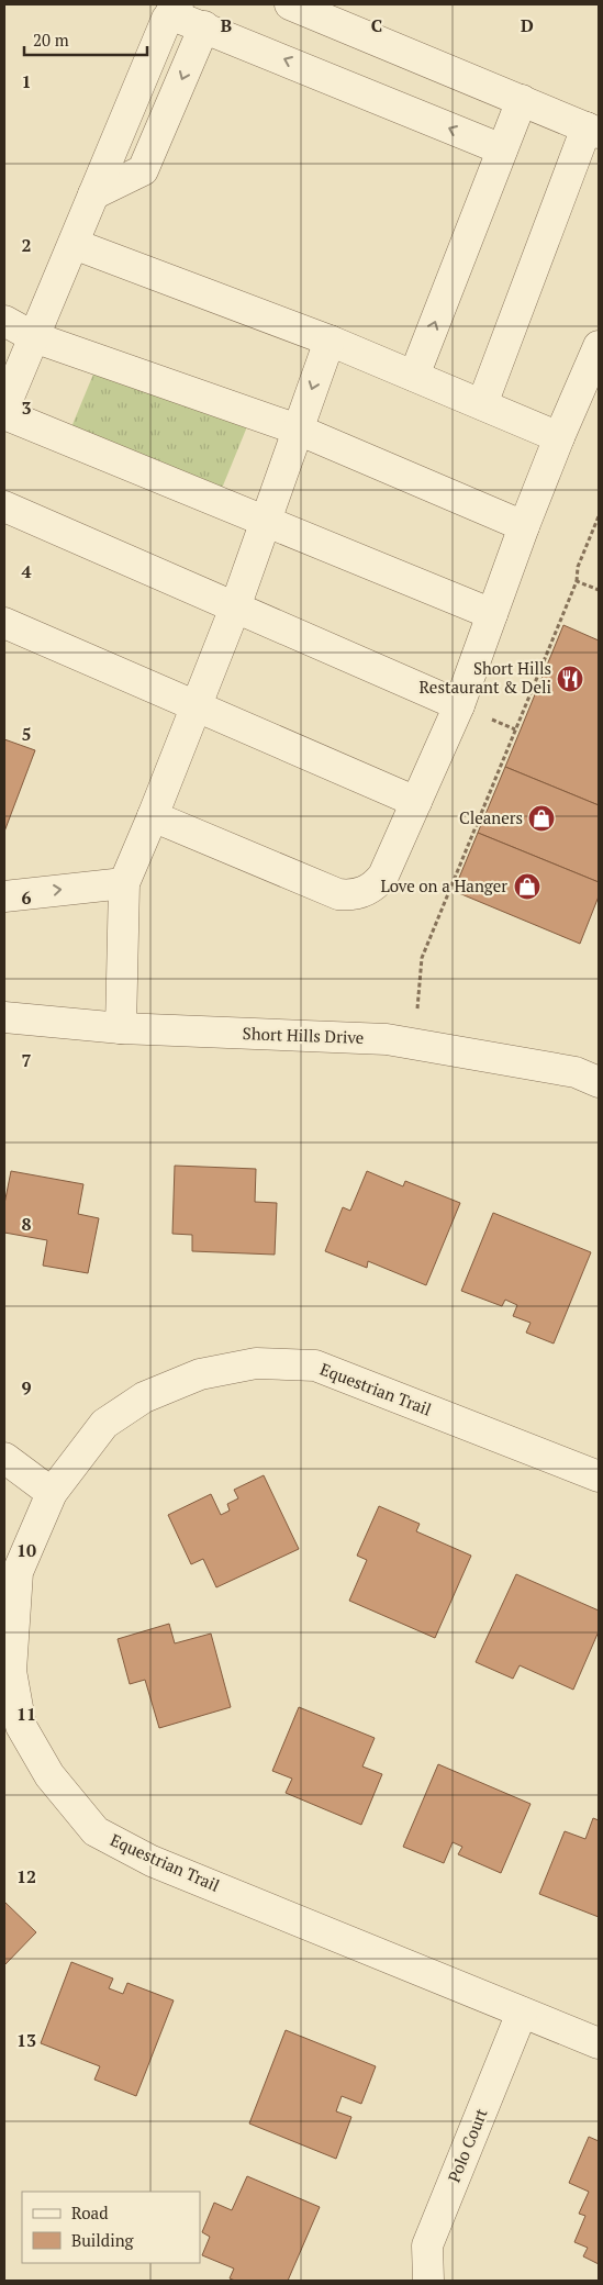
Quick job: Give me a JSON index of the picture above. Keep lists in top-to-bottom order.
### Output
{
  "streets": {
    "street": ["Short Hills Drive", "Equestrian Trail", "Polo Court"]
  },
  "crossings": [
    ["Equestrian Trail", "Polo Court"]
  ],
  "places": {
    "restaurant": ["Short Hills Restaurant & Deli"],
    "shop": ["Cleaners", "Love on a Hanger"]
  },
  "legend": ["Road", "Building"],
  "scale_bar": "20 m",
  "grid": {
    "columns": ["B", "C", "D"],
    "rows": [
      "1",
      "2",
      "3",
      "4",
      "5",
      "6",
      "7",
      "8",
      "9",
      "10",
      "11",
      "12",
      "13"
    ]
  }
}
